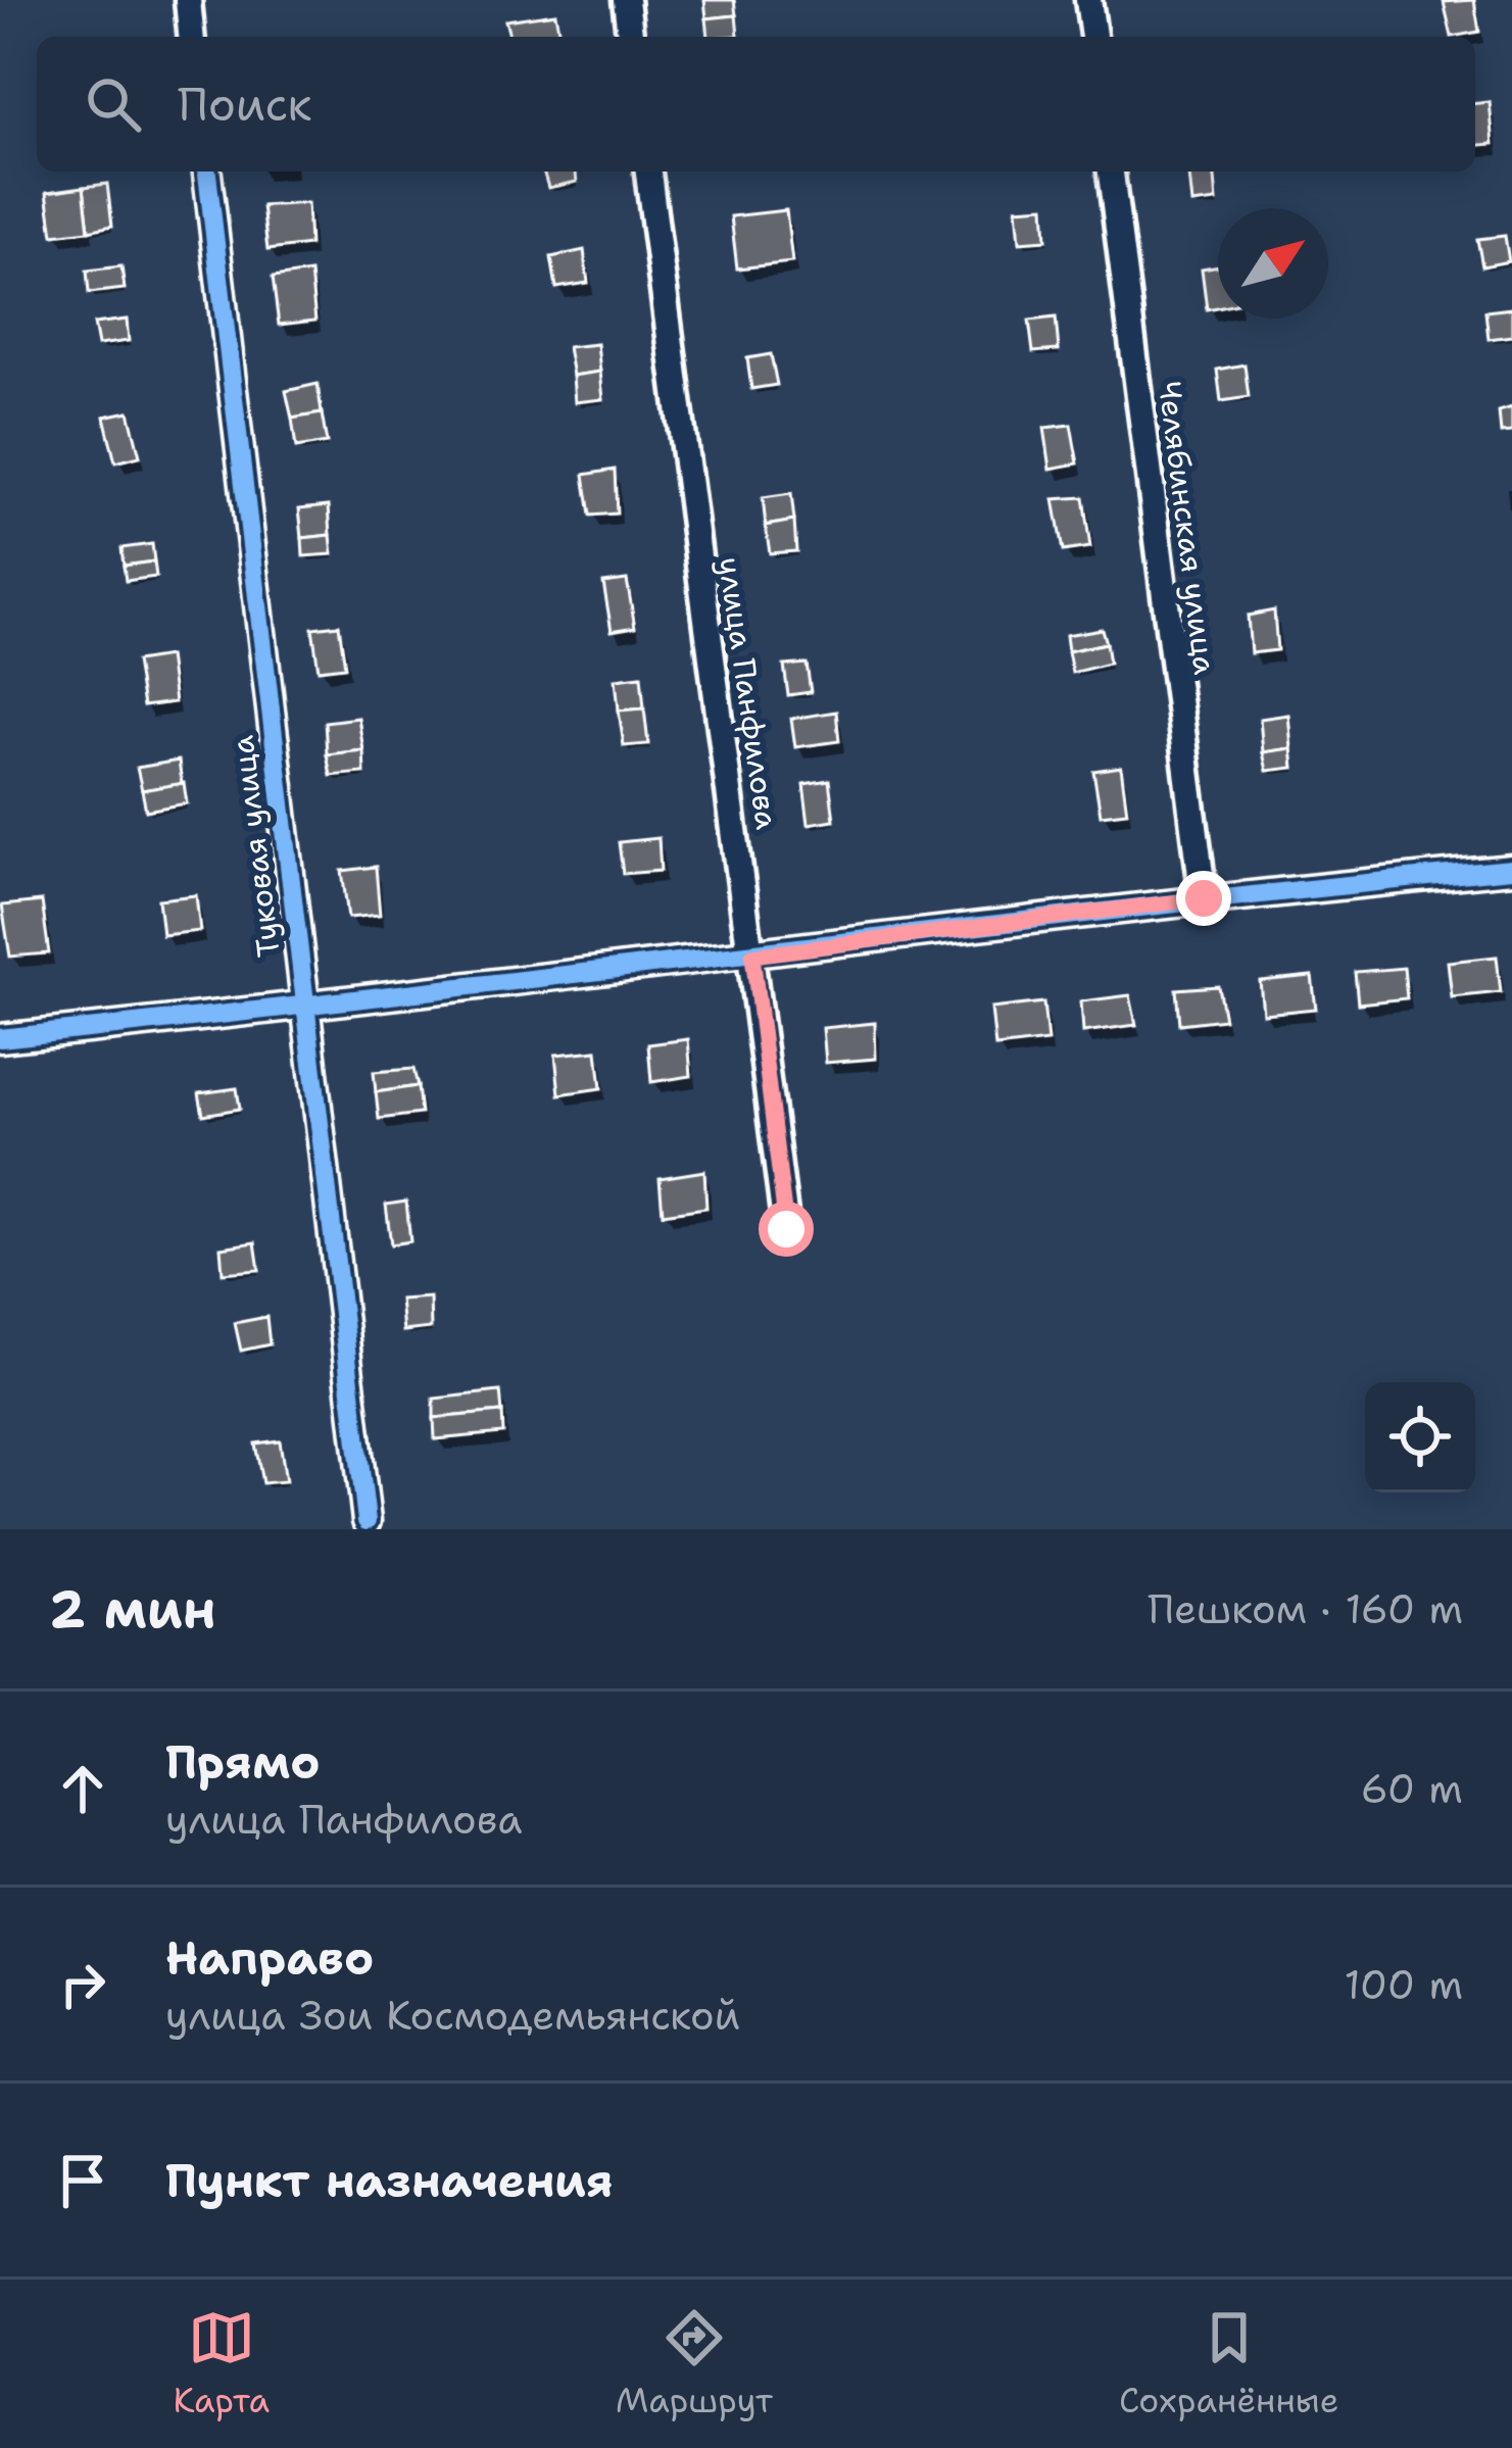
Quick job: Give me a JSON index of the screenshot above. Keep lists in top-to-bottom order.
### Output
{
  "streets": {
    "street": ["Челябинская улица", "улица Панфилова", "Туковая улица"]
  },
  "north": "top right",
  "page": {
    "search": "Поиск",
    "heading": ["2 мин", "Пешком · 160 m"],
    "list": [
      ["Прямо", "улица Панфилова", "60 m"],
      ["Направо", "улица Зои Космодемьянской", "100 m"],
      "Пункт назначения"
    ],
    "nav": ["Карта", "Маршрут", "Сохранённые"]
  }
}
